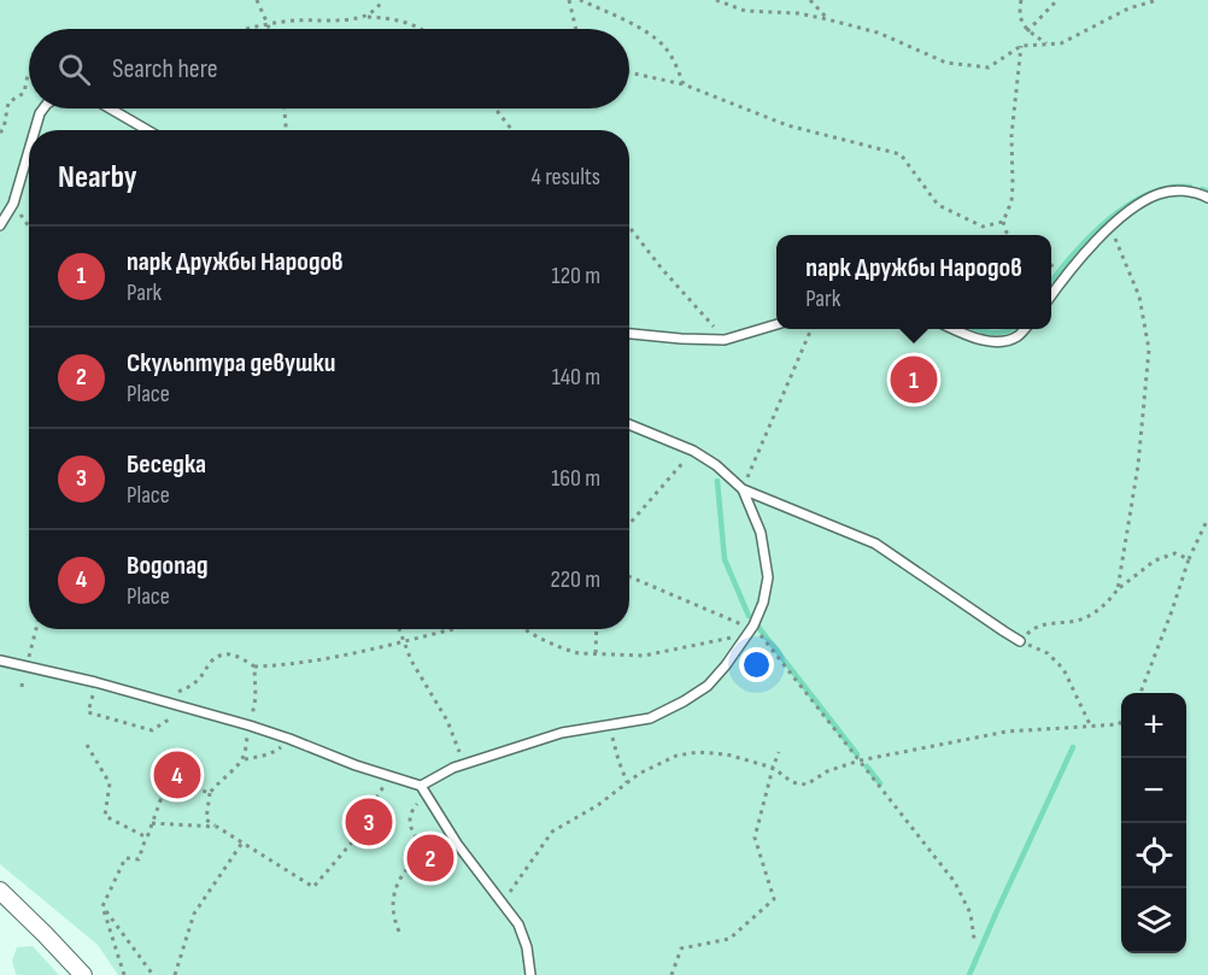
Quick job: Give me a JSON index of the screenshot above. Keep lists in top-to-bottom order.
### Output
{
  "page": {
    "search": "Search here",
    "heading": ["Nearby", "4 results"],
    "list": [
      {
        "mark": "1",
        "name": "парк Дружбы Народов",
        "note": "Park",
        "value": "120 m"
      },
      {
        "mark": "2",
        "name": "Скульптура девушки",
        "note": "Place",
        "value": "140 m"
      },
      {
        "mark": "3",
        "name": "Беседка",
        "note": "Place",
        "value": "160 m"
      },
      {
        "mark": "4",
        "name": "Водопад",
        "note": "Place",
        "value": "220 m"
      }
    ],
    "popup": ["парк Дружбы Народов", "Park"],
    "pins": [
      "1",
      "4",
      "3",
      "2"
    ],
    "map_buttons": ["+", "−"]
  }
}
